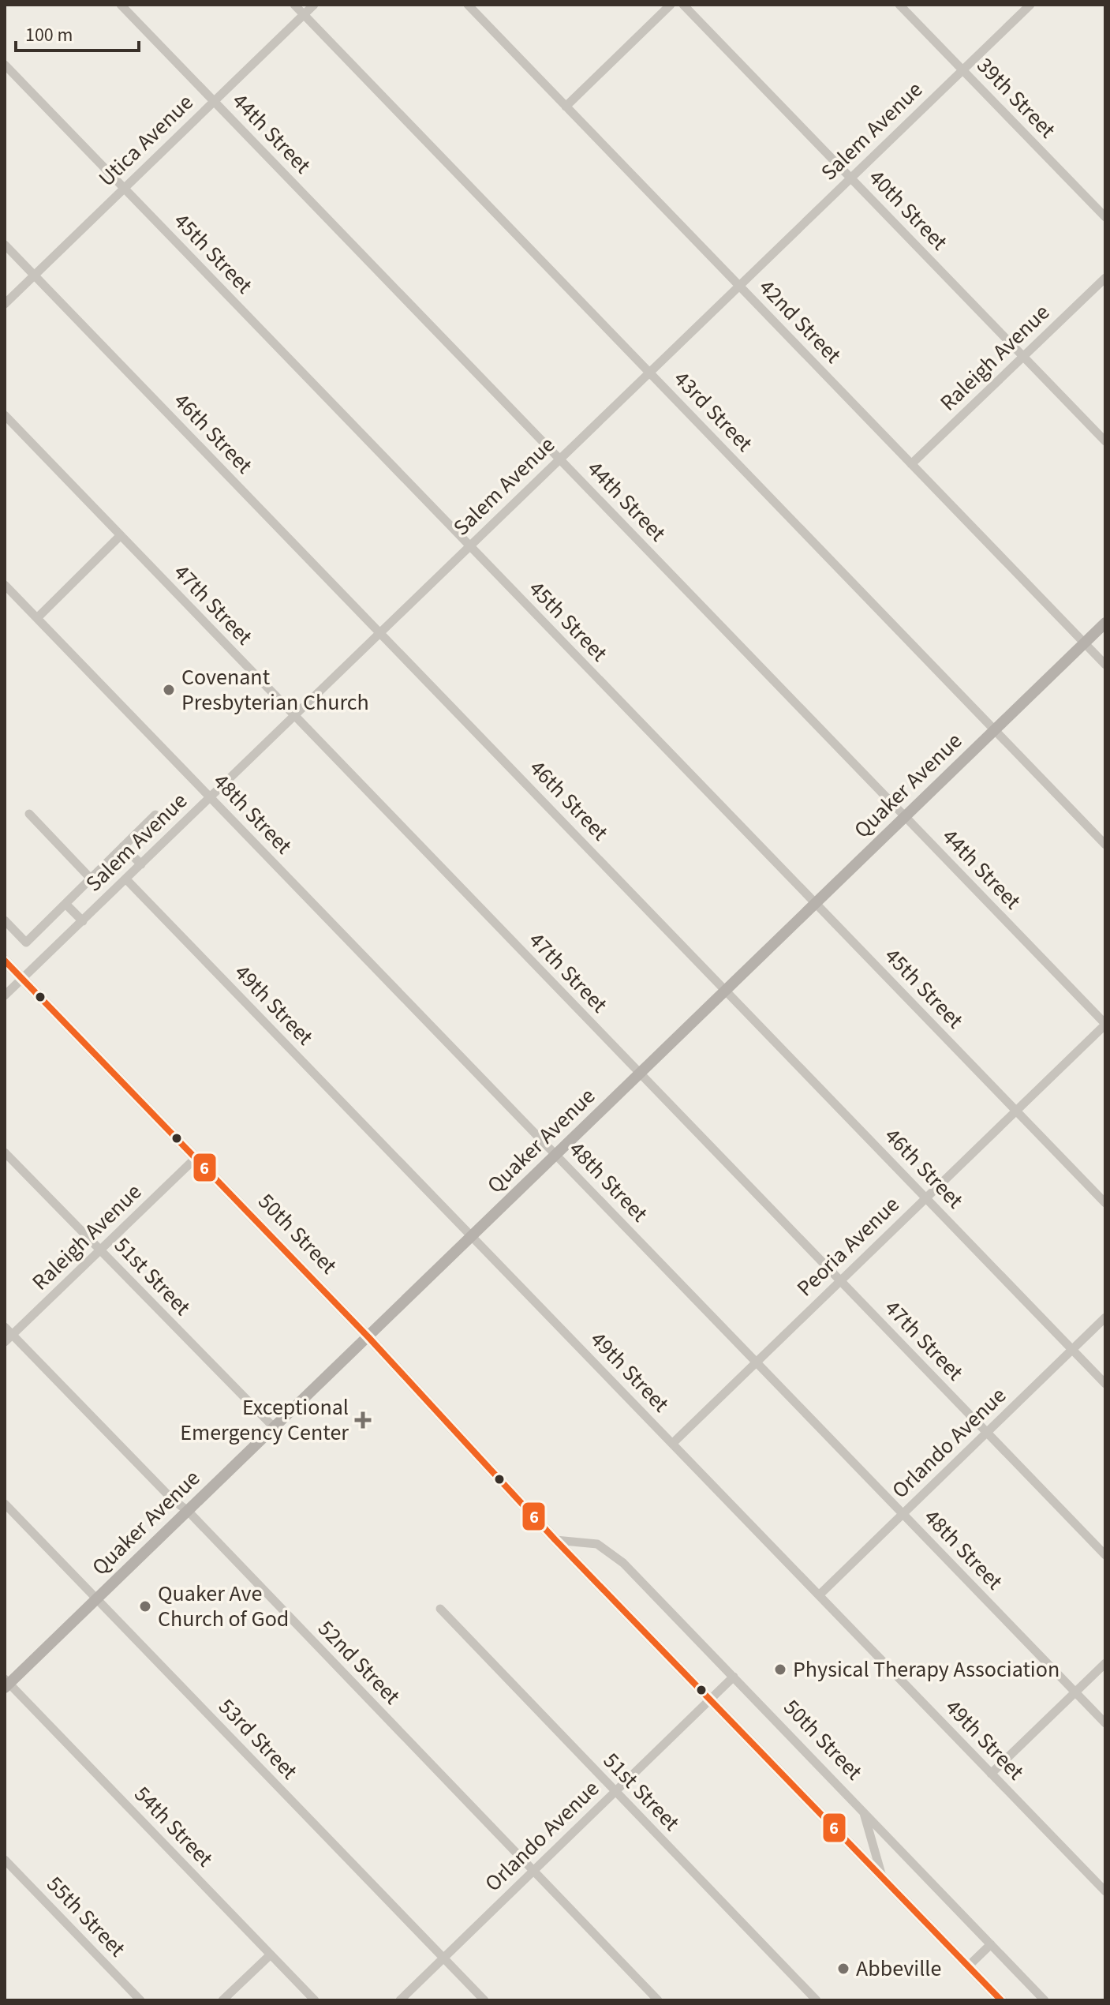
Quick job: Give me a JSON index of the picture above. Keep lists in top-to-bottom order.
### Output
{
  "streets": {
    "main road": ["Quaker Avenue", "50th Street"],
    "street": [
      "39th Street",
      "Salem Avenue",
      "44th Street",
      "Utica Avenue",
      "40th Street",
      "45th Street",
      "42nd Street",
      "Raleigh Avenue",
      "43rd Street",
      "46th Street",
      "47th Street",
      "48th Street",
      "49th Street",
      "Peoria Avenue",
      "51st Street",
      "Orlando Avenue",
      "52nd Street",
      "53rd Street",
      "54th Street",
      "55th Street"
    ]
  },
  "crossings": [
    ["39th Street", "Salem Avenue"],
    ["Salem Avenue", "44th Street"],
    ["Salem Avenue", "40th Street"],
    ["Salem Avenue", "45th Street"],
    ["Salem Avenue", "42nd Street"],
    ["Salem Avenue", "43rd Street"],
    ["Salem Avenue", "46th Street"],
    ["Salem Avenue", "47th Street"],
    ["Salem Avenue", "48th Street"],
    ["Salem Avenue", "49th Street"],
    ["Salem Avenue", "50th Street"],
    ["44th Street", "Utica Avenue"],
    ["44th Street", "Quaker Avenue"],
    ["44th Street", "Peoria Avenue"],
    ["Utica Avenue", "45th Street"],
    ["Utica Avenue", "43rd Street"],
    ["Utica Avenue", "46th Street"],
    ["40th Street", "Raleigh Avenue"],
    ["45th Street", "Quaker Avenue"],
    ["45th Street", "Peoria Avenue"],
    ["42nd Street", "Raleigh Avenue"],
    ["42nd Street", "Quaker Avenue"],
    ["Raleigh Avenue", "50th Street"],
    ["Raleigh Avenue", "51st Street"],
    ["Raleigh Avenue", "52nd Street"],
    ["43rd Street", "Quaker Avenue"],
    ["46th Street", "Quaker Avenue"],
    ["46th Street", "Peoria Avenue"],
    ["46th Street", "Orlando Avenue"],
    ["47th Street", "Quaker Avenue"],
    ["47th Street", "Peoria Avenue"],
    ["47th Street", "Orlando Avenue"],
    ["Quaker Avenue", "48th Street"],
    ["Quaker Avenue", "49th Street"],
    ["Quaker Avenue", "50th Street"],
    ["Quaker Avenue", "51st Street"],
    ["Quaker Avenue", "52nd Street"],
    ["Quaker Avenue", "53rd Street"],
    ["Quaker Avenue", "54th Street"],
    ["48th Street", "Peoria Avenue"],
    ["48th Street", "Orlando Avenue"],
    ["49th Street", "Peoria Avenue"],
    ["49th Street", "Orlando Avenue"],
    ["50th Street", "Orlando Avenue"],
    ["51st Street", "Orlando Avenue"],
    ["Orlando Avenue", "52nd Street"],
    ["Orlando Avenue", "53rd Street"]
  ],
  "places": {
    "other": [
      "Covenant Presbyterian Church",
      "Quaker Ave Church of God",
      "Physical Therapy Association",
      "Abbeville"
    ],
    "health": ["Exceptional Emergency Center"]
  },
  "lines": ["transit line 6"],
  "scale_bar": "100 m"
}
